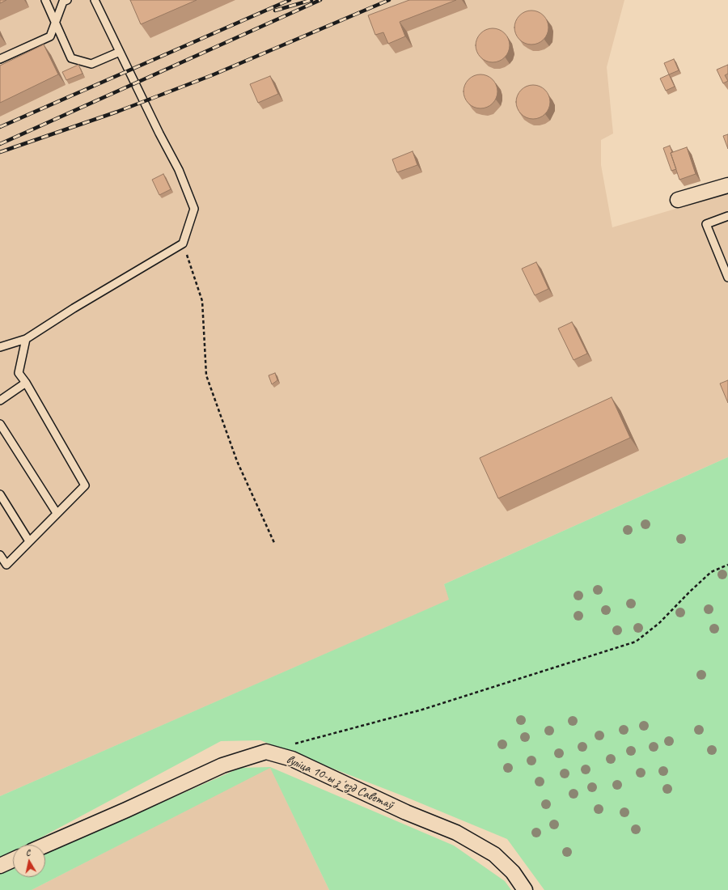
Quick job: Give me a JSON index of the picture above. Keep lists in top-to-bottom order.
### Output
{
  "streets": {
    "street": ["вуліца 10-ы зʼезд Саветаў"]
  },
  "north": "top"
}
